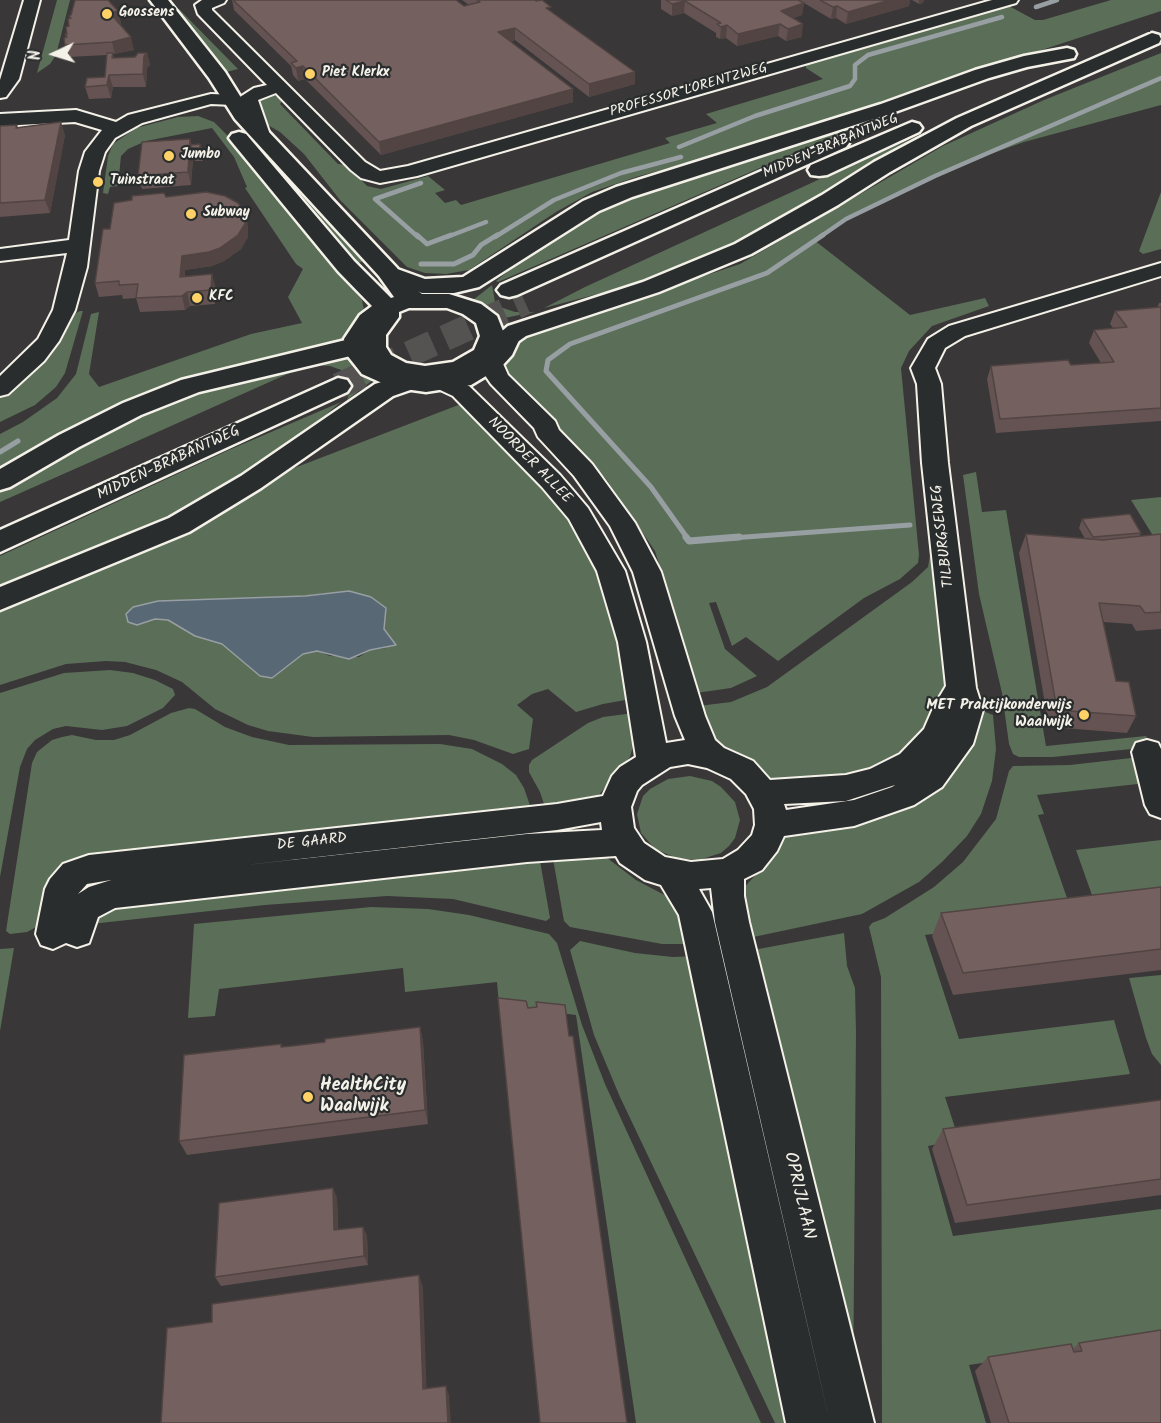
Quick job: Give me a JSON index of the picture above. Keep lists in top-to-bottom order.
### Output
{
  "streets": {
    "main road": ["MIDDEN-BRABANTWEG"],
    "street": [
      "PROFESSOR LORENTZWEG",
      "NOORDER ALLEE",
      "TILBURGSEWEG",
      "DE GAARD",
      "OPRIJLAAN"
    ]
  },
  "crossings": [
    ["NOORDER ALLEE", "TILBURGSEWEG"],
    ["NOORDER ALLEE", "DE GAARD"],
    ["TILBURGSEWEG", "DE GAARD"]
  ],
  "places": [
    "Goossens",
    "Piet Klerkx",
    "Jumbo",
    "Tuinstraat",
    "Subway",
    "KFC",
    "MET Praktijkonderwijs Waalwijk",
    "HealthCity Waalwijk"
  ],
  "north": "left"
}
